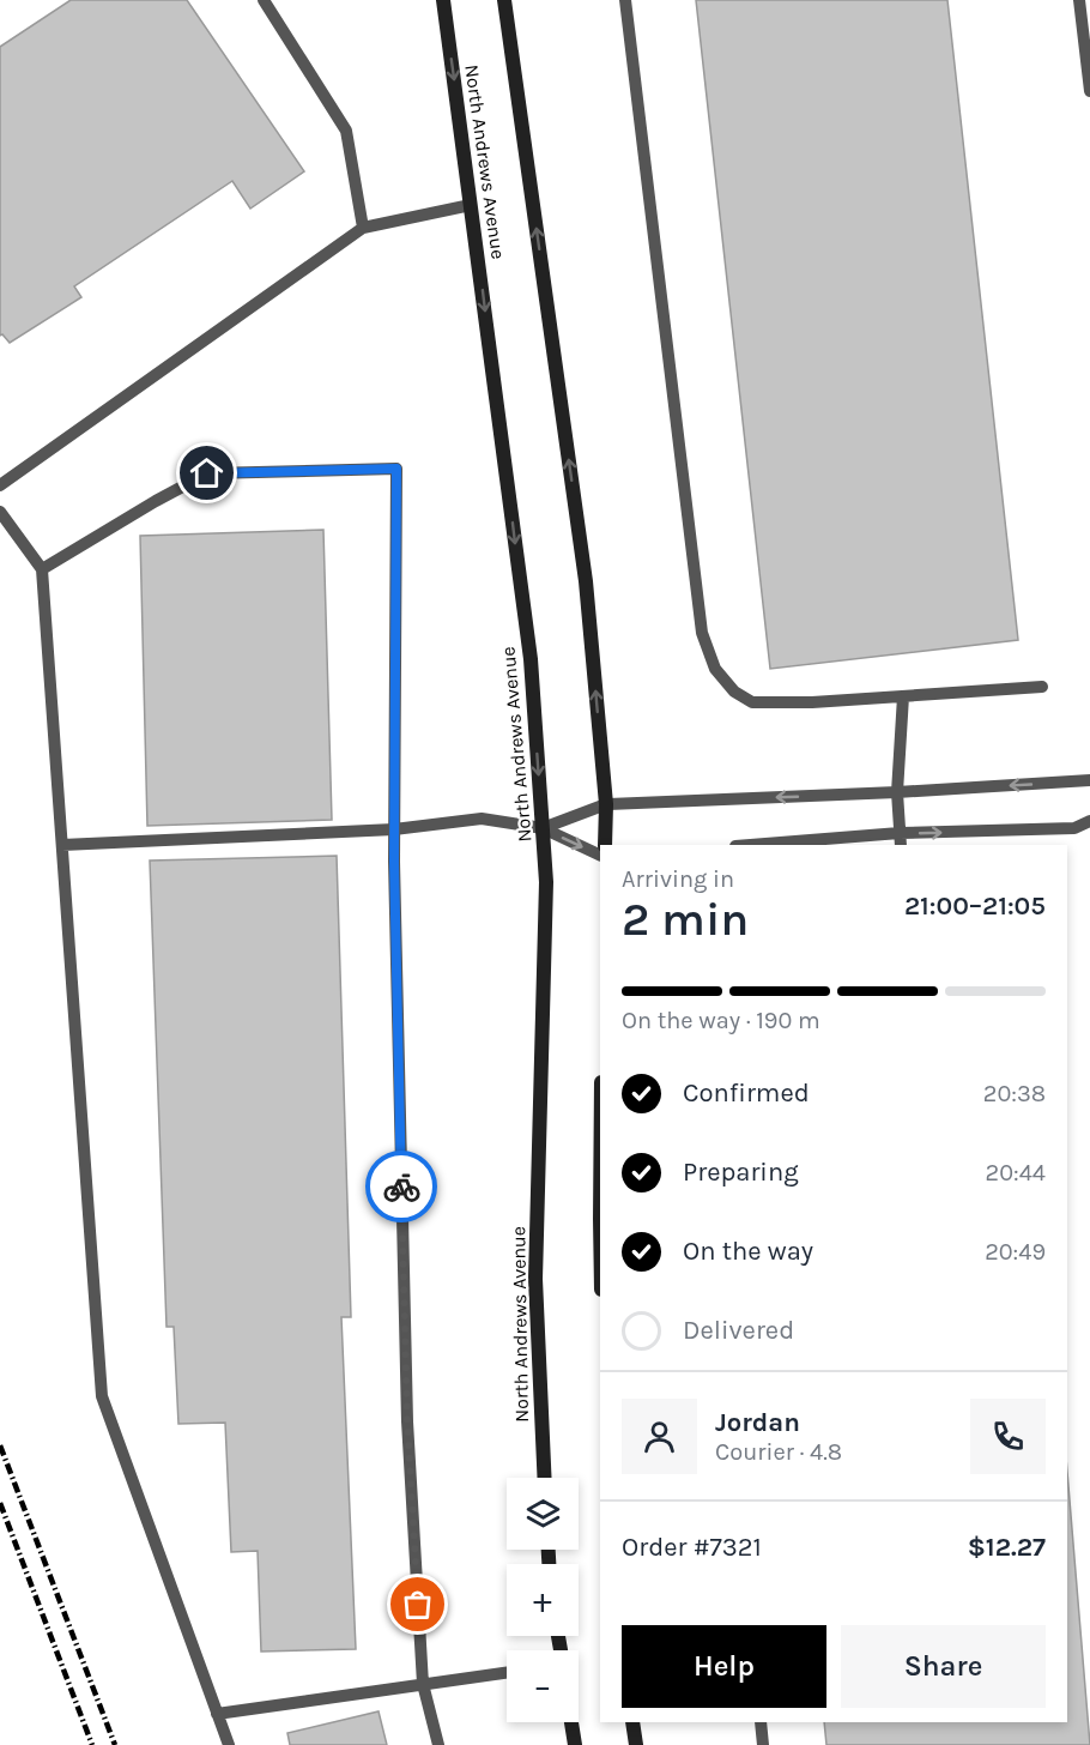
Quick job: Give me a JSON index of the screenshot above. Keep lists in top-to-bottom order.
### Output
{
  "streets": {
    "street": ["North Andrews Avenue"]
  },
  "page": {
    "heading": ["2 min", "Arriving in", "21:00–21:05"],
    "panel": [
      "Jordan",
      "Courier · 4.8",
      "Order #7321",
      "$12.27"
    ],
    "bar": "On the way · 190 m",
    "list": [
      ["Confirmed", "20:38"],
      ["Preparing", "20:44"],
      ["On the way", "20:49"],
      "Delivered"
    ],
    "map_buttons": ["+", "−"],
    "buttons": ["Help", "Share"]
  }
}
